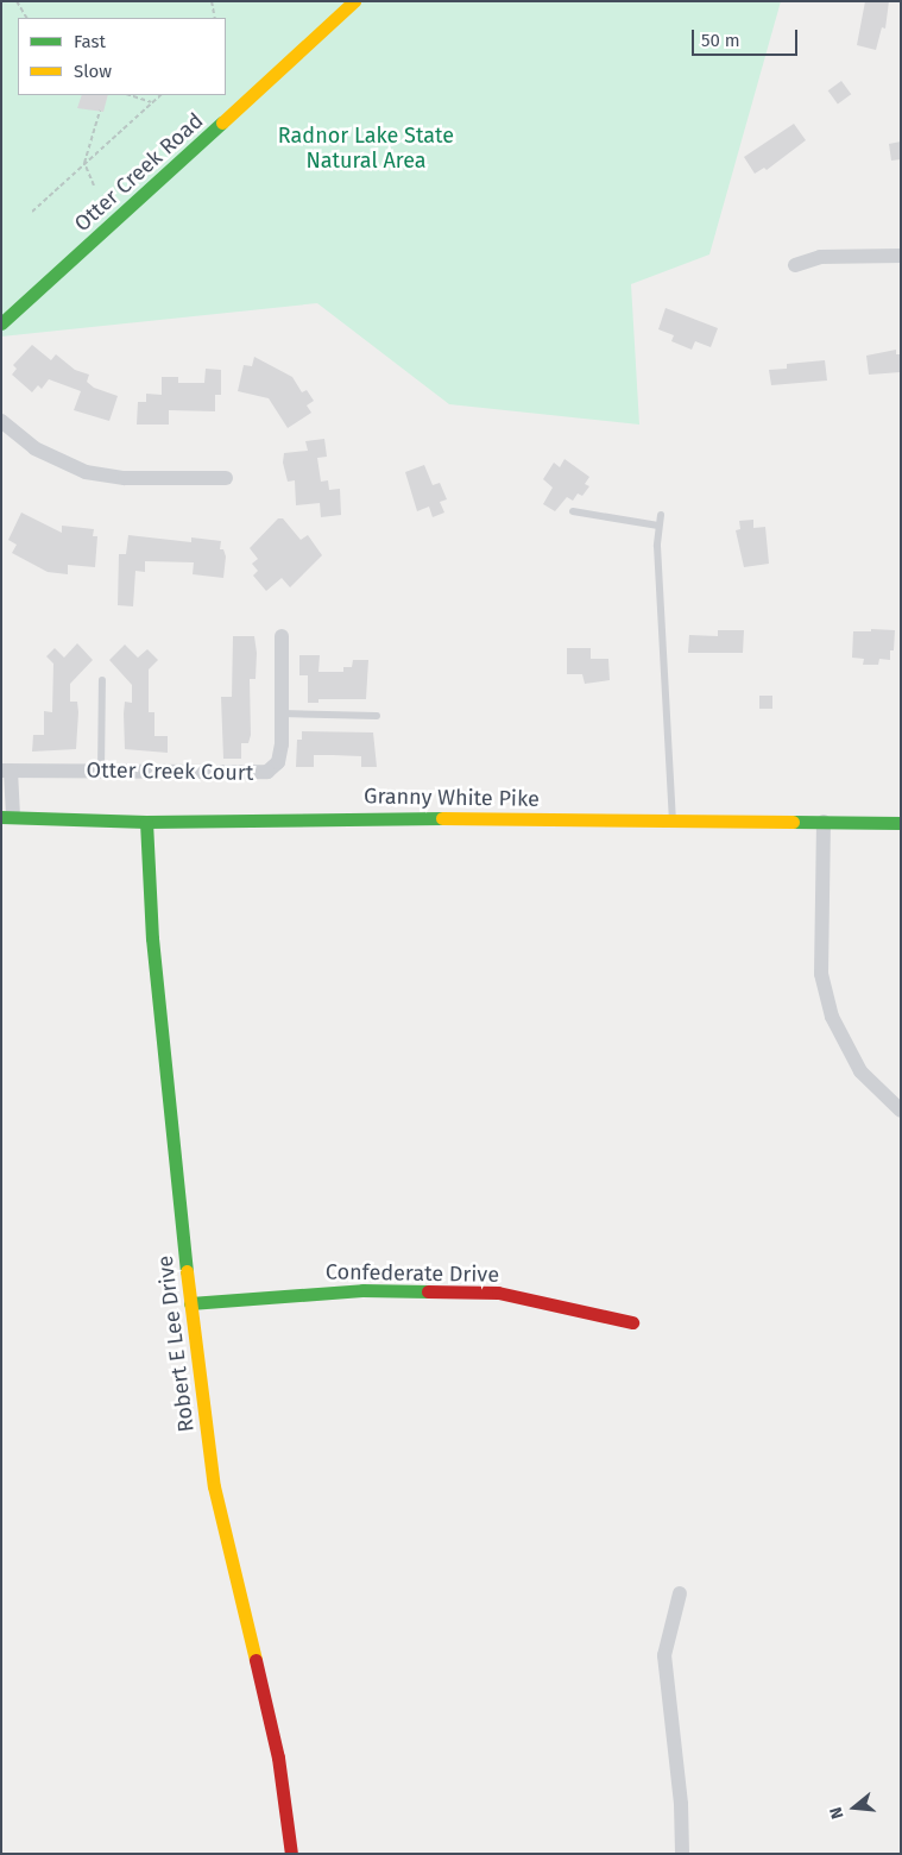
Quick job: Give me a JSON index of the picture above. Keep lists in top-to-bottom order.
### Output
{
  "streets": {
    "street": [
      "Otter Creek Road",
      "Otter Creek Court",
      "Granny White Pike",
      "Confederate Drive",
      "Robert E Lee Drive"
    ]
  },
  "crossings": [
    ["Granny White Pike", "Robert E Lee Drive"],
    ["Confederate Drive", "Robert E Lee Drive"]
  ],
  "parks": ["Radnor Lake State Natural Area"],
  "legend": ["Fast", "Slow"],
  "scale_bar": "50 m",
  "north": "left"
}
